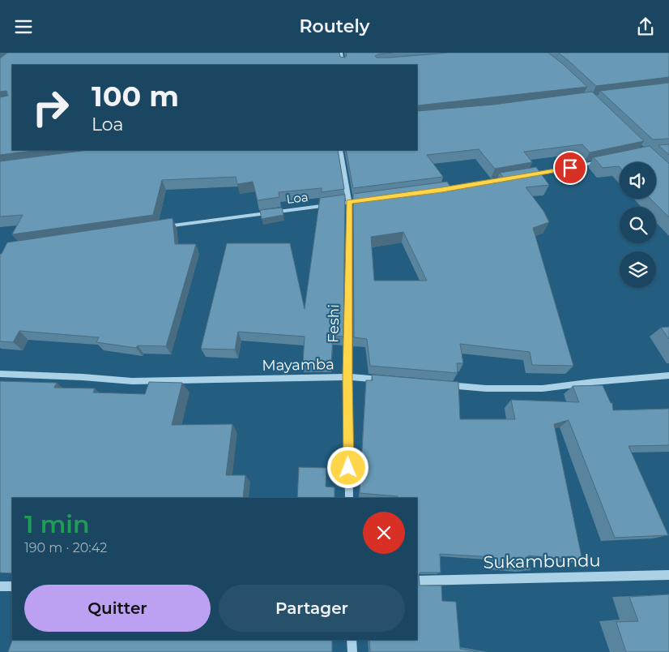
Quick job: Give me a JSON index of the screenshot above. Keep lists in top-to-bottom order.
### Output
{
  "streets": {
    "street": [
      "Loa",
      "Feshi",
      "Mayamba",
      "Sukambundu"
    ]
  },
  "crossings": [
    ["Loa", "Feshi"],
    ["Feshi", "Mayamba"]
  ],
  "page": {
    "header": "Routely",
    "turn": ["100 m", "Loa"],
    "heading": ["1 min", "190 m · 20:42"],
    "buttons": ["Quitter", "Partager"]
  }
}
